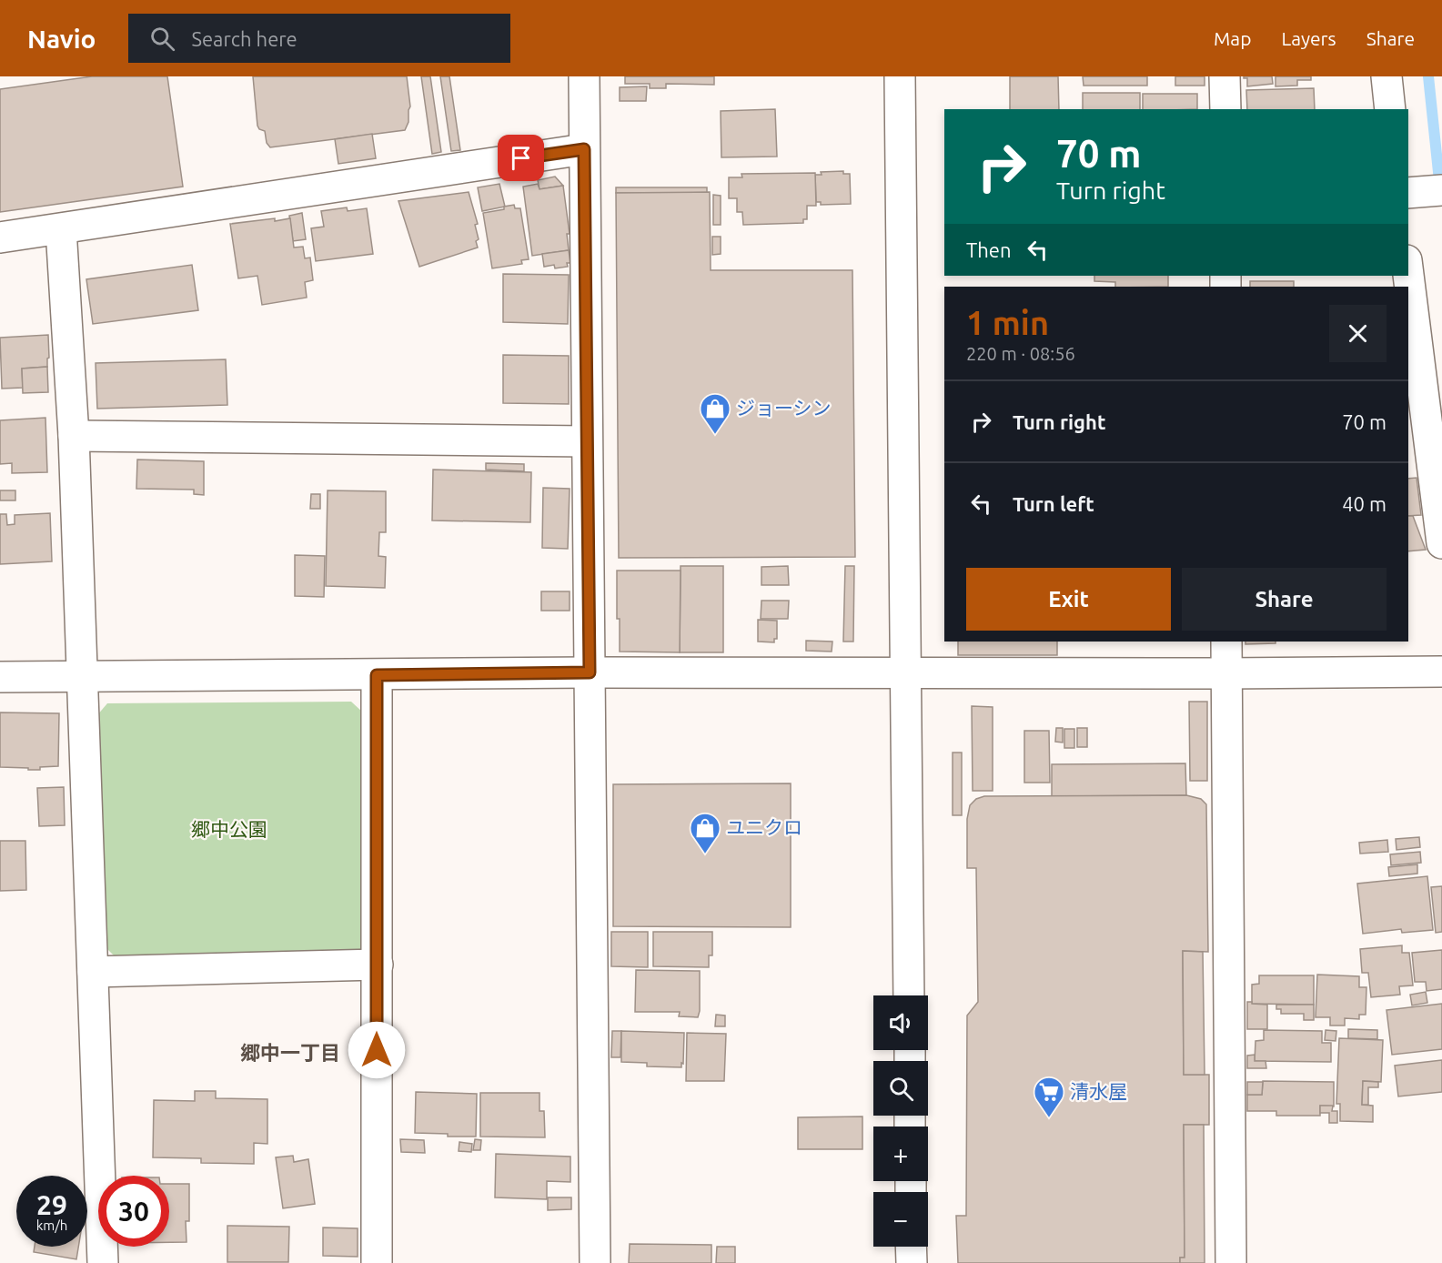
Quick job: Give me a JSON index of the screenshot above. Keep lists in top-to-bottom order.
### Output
{
  "districts": ["郷中一丁目"],
  "parks": ["郷中公園"],
  "places": {
    "shop": ["ジョーシン", "ユニクロ"],
    "supermarket": ["清水屋"]
  },
  "page": {
    "header": "Navio",
    "search": "Search here",
    "nav": ["Map", "Layers", "Share"],
    "turn": ["70 m", "Turn right"],
    "then": "Then",
    "heading": ["1 min", "220 m · 08:56"],
    "list": [
      {
        "name": "Turn right",
        "value": "70 m"
      },
      {
        "name": "Turn left",
        "value": "40 m"
      }
    ],
    "buttons": ["Exit", "Share"],
    "map_buttons": ["+", "−"],
    "speed": "29 km/h",
    "limit": "30"
  }
}
